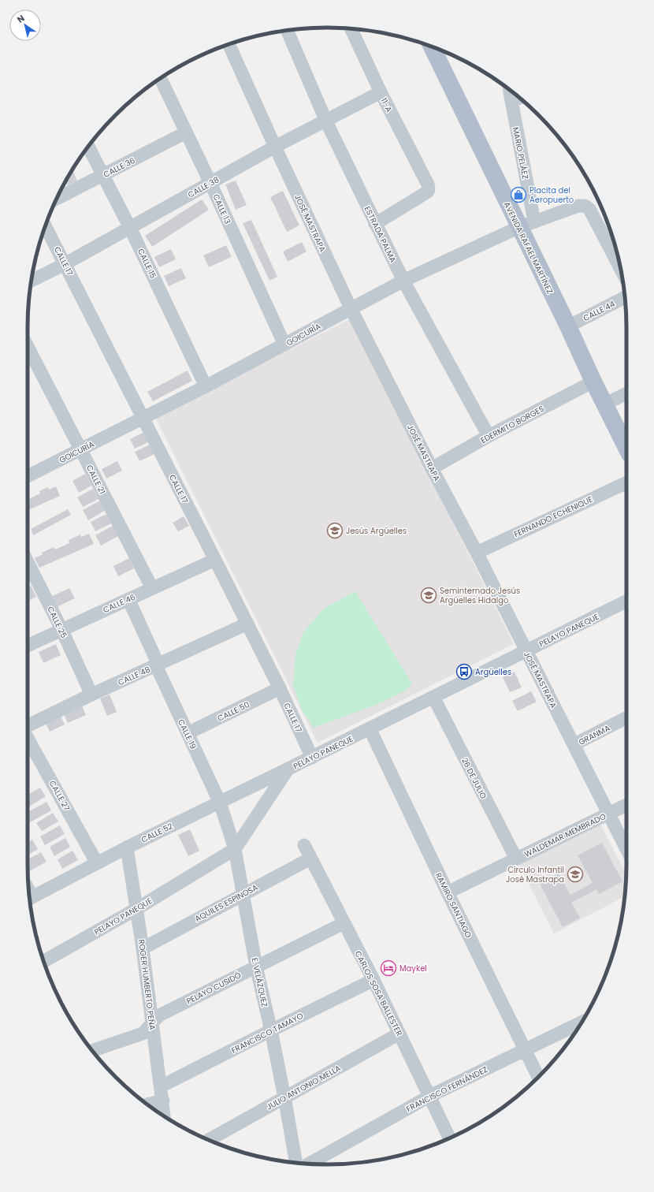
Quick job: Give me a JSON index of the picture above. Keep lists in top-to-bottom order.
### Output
{
  "streets": {
    "main road": ["AVENIDA RAFAEL MARTÍNEZ"],
    "street": [
      "11-A",
      "MARIO PELÁEZ",
      "CALLE 36",
      "CALLE 38",
      "CALLE 13",
      "JOSÉ MASTRAPA",
      "ESTRADA PALMA",
      "CALLE 17",
      "CALLE 15",
      "CALLE 44",
      "GOICURÍA",
      "EDERMITO BORGES",
      "CALLE 21",
      "FERNANDO ECHENIQUE",
      "CALLE 46",
      "CALLE 25",
      "PELAYO PANEQUE",
      "CALLE 48",
      "CALLE 50",
      "CALLE 19",
      "GRANMA",
      "26 DE JULIO",
      "CALLE 27",
      "CALLE 52",
      "WALDEMAR MEMBRADO",
      "AQUILES ESPINOSA",
      "RAMIRO SANTIAGO",
      "E. VELÁZQUEZ",
      "ROGER HUMBERTO PEÑA",
      "PELAYO CUSIDÓ",
      "CARLOS SOSA BALLESTER",
      "FRANCISCO TAMAYO",
      "JULIO ANTONIO MELLA",
      "FRANCISCO FERNÁNDEZ"
    ]
  },
  "crossings": [
    ["11-A", "CALLE 38"],
    ["11-A", "ESTRADA PALMA"],
    ["MARIO PELÁEZ", "AVENIDA RAFAEL MARTÍNEZ"],
    ["MARIO PELÁEZ", "GOICURÍA"],
    ["CALLE 36", "CALLE 13"],
    ["CALLE 36", "CALLE 15"],
    ["CALLE 38", "CALLE 13"],
    ["CALLE 38", "JOSÉ MASTRAPA"],
    ["CALLE 38", "ESTRADA PALMA"],
    ["CALLE 38", "CALLE 17"],
    ["CALLE 38", "CALLE 15"],
    ["CALLE 13", "GOICURÍA"],
    ["JOSÉ MASTRAPA", "GOICURÍA"],
    ["JOSÉ MASTRAPA", "EDERMITO BORGES"],
    ["JOSÉ MASTRAPA", "FERNANDO ECHENIQUE"],
    ["JOSÉ MASTRAPA", "PELAYO PANEQUE"],
    ["JOSÉ MASTRAPA", "GRANMA"],
    ["JOSÉ MASTRAPA", "WALDEMAR MEMBRADO"],
    ["ESTRADA PALMA", "GOICURÍA"],
    ["ESTRADA PALMA", "EDERMITO BORGES"],
    ["AVENIDA RAFAEL MARTÍNEZ", "CALLE 44"],
    ["AVENIDA RAFAEL MARTÍNEZ", "GOICURÍA"],
    ["AVENIDA RAFAEL MARTÍNEZ", "EDERMITO BORGES"],
    ["CALLE 17", "GOICURÍA"],
    ["CALLE 17", "CALLE 46"],
    ["CALLE 17", "PELAYO PANEQUE"],
    ["CALLE 17", "CALLE 48"],
    ["CALLE 17", "CALLE 50"],
    ["CALLE 15", "GOICURÍA"],
    ["GOICURÍA", "CALLE 21"],
    ["CALLE 21", "CALLE 46"],
    ["CALLE 46", "CALLE 25"],
    ["CALLE 46", "CALLE 19"],
    ["CALLE 25", "CALLE 48"],
    ["PELAYO PANEQUE", "26 DE JULIO"],
    ["PELAYO PANEQUE", "CALLE 52"],
    ["PELAYO PANEQUE", "RAMIRO SANTIAGO"],
    ["PELAYO PANEQUE", "E. VELÁZQUEZ"],
    ["PELAYO PANEQUE", "ROGER HUMBERTO PEÑA"],
    ["CALLE 48", "CALLE 19"],
    ["CALLE 50", "CALLE 19"],
    ["CALLE 19", "CALLE 52"],
    ["CALLE 19", "E. VELÁZQUEZ"],
    ["26 DE JULIO", "WALDEMAR MEMBRADO"],
    ["CALLE 27", "CALLE 52"],
    ["CALLE 52", "E. VELÁZQUEZ"],
    ["CALLE 52", "ROGER HUMBERTO PEÑA"],
    ["WALDEMAR MEMBRADO", "RAMIRO SANTIAGO"],
    ["AQUILES ESPINOSA", "E. VELÁZQUEZ"],
    ["AQUILES ESPINOSA", "ROGER HUMBERTO PEÑA"],
    ["AQUILES ESPINOSA", "CARLOS SOSA BALLESTER"],
    ["RAMIRO SANTIAGO", "FRANCISCO FERNÁNDEZ"],
    ["E. VELÁZQUEZ", "PELAYO CUSIDÓ"],
    ["E. VELÁZQUEZ", "FRANCISCO TAMAYO"],
    ["E. VELÁZQUEZ", "JULIO ANTONIO MELLA"],
    ["ROGER HUMBERTO PEÑA", "PELAYO CUSIDÓ"],
    ["ROGER HUMBERTO PEÑA", "FRANCISCO TAMAYO"],
    ["PELAYO CUSIDÓ", "CARLOS SOSA BALLESTER"],
    ["CARLOS SOSA BALLESTER", "FRANCISCO TAMAYO"],
    ["CARLOS SOSA BALLESTER", "JULIO ANTONIO MELLA"],
    ["CARLOS SOSA BALLESTER", "FRANCISCO FERNÁNDEZ"]
  ],
  "places": {
    "shop": ["Placita del Aeropuerto"],
    "school or university": ["Jesús Argüelles", "Seminternado Jesús Argüelles Hidalgo", "Círculo Infantil José Mastrapa"],
    "bus stop": ["Argüelles"],
    "hotel": ["Maykel"]
  },
  "north": "top left"
}
